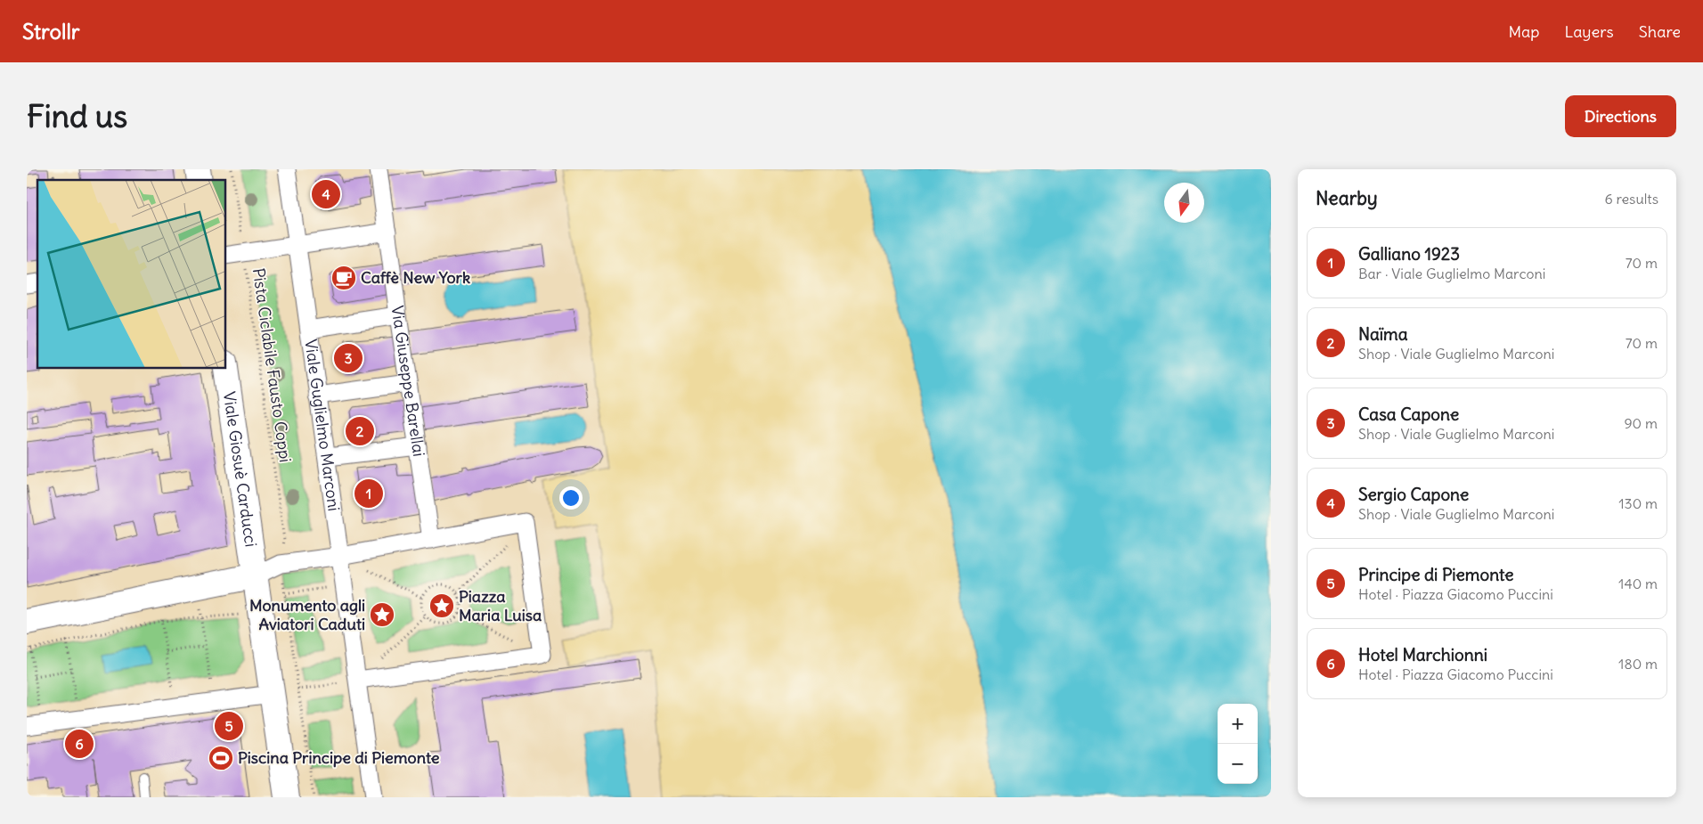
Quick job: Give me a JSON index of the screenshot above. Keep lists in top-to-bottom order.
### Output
{
  "streets": {
    "street": ["Via Giuseppe Barellai", "Viale Guglielmo Marconi", "Viale Giosuè Carducci"],
    "path": ["Pista Ciclabile Fausto Coppi"]
  },
  "places": {
    "cafe": ["Caffè New York"],
    "place": ["Piazza Maria Luisa", "Monumento agli Aviatori Caduti"],
    "sports": ["Piscina Principe di Piemonte"]
  },
  "north": "bottom",
  "page": {
    "header": "Strollr",
    "nav": ["Map", "Layers", "Share"],
    "buttons": "Directions",
    "title": "Find us",
    "heading": ["Nearby", "6 results"],
    "pins": [
      "4",
      "3",
      "2",
      "1",
      "5",
      "6"
    ],
    "list": [
      {
        "mark": "1",
        "name": "Galliano 1923",
        "note": "Bar · Viale Guglielmo Marconi",
        "value": "70 m"
      },
      {
        "mark": "2",
        "name": "Naïma",
        "note": "Shop · Viale Guglielmo Marconi",
        "value": "70 m"
      },
      {
        "mark": "3",
        "name": "Casa Capone",
        "note": "Shop · Viale Guglielmo Marconi",
        "value": "90 m"
      },
      {
        "mark": "4",
        "name": "Sergio Capone",
        "note": "Shop · Viale Guglielmo Marconi",
        "value": "130 m"
      },
      {
        "mark": "5",
        "name": "Principe di Piemonte",
        "note": "Hotel · Piazza Giacomo Puccini",
        "value": "140 m"
      },
      {
        "mark": "6",
        "name": "Hotel Marchionni",
        "note": "Hotel · Piazza Giacomo Puccini",
        "value": "180 m"
      }
    ],
    "map_buttons": ["+", "−"]
  }
}
